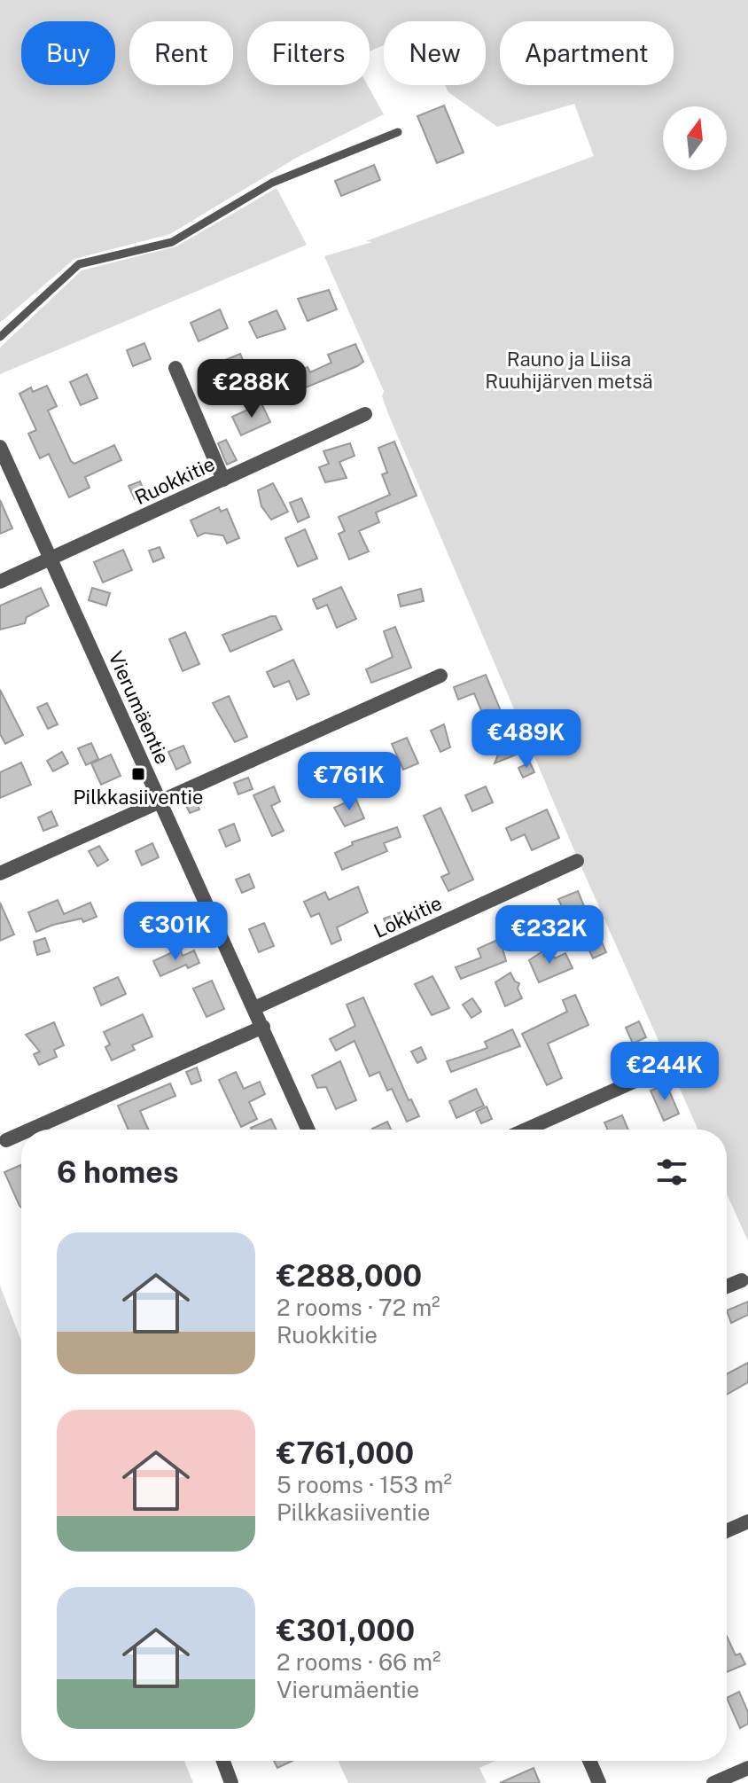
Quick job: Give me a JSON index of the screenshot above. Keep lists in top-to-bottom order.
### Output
{
  "streets": {
    "street": ["Ruokkitie", "Vierumäentie", "Lokkitie"]
  },
  "crossings": [
    ["Ruokkitie", "Vierumäentie"],
    ["Vierumäentie", "Lokkitie"]
  ],
  "parks": ["Rauno ja Liisa Ruuhijärven metsä"],
  "places": {
    "transit": ["Pilkkasiiventie"]
  },
  "north": "top",
  "page": {
    "chip": [
      "Buy",
      "Rent",
      "Filters",
      "New",
      "Apartment"
    ],
    "price": [
      "€288K",
      "€489K",
      "€761K",
      "€301K",
      "€232K",
      "€244K"
    ],
    "heading": "6 homes",
    "list": [
      {
        "name": "€288,000",
        "note": "2 rooms · 72 m² · Ruokkitie"
      },
      {
        "name": "€761,000",
        "note": "5 rooms · 153 m² · Pilkkasiiventie"
      },
      {
        "name": "€301,000",
        "note": "2 rooms · 66 m² · Vierumäentie"
      }
    ]
  }
}
